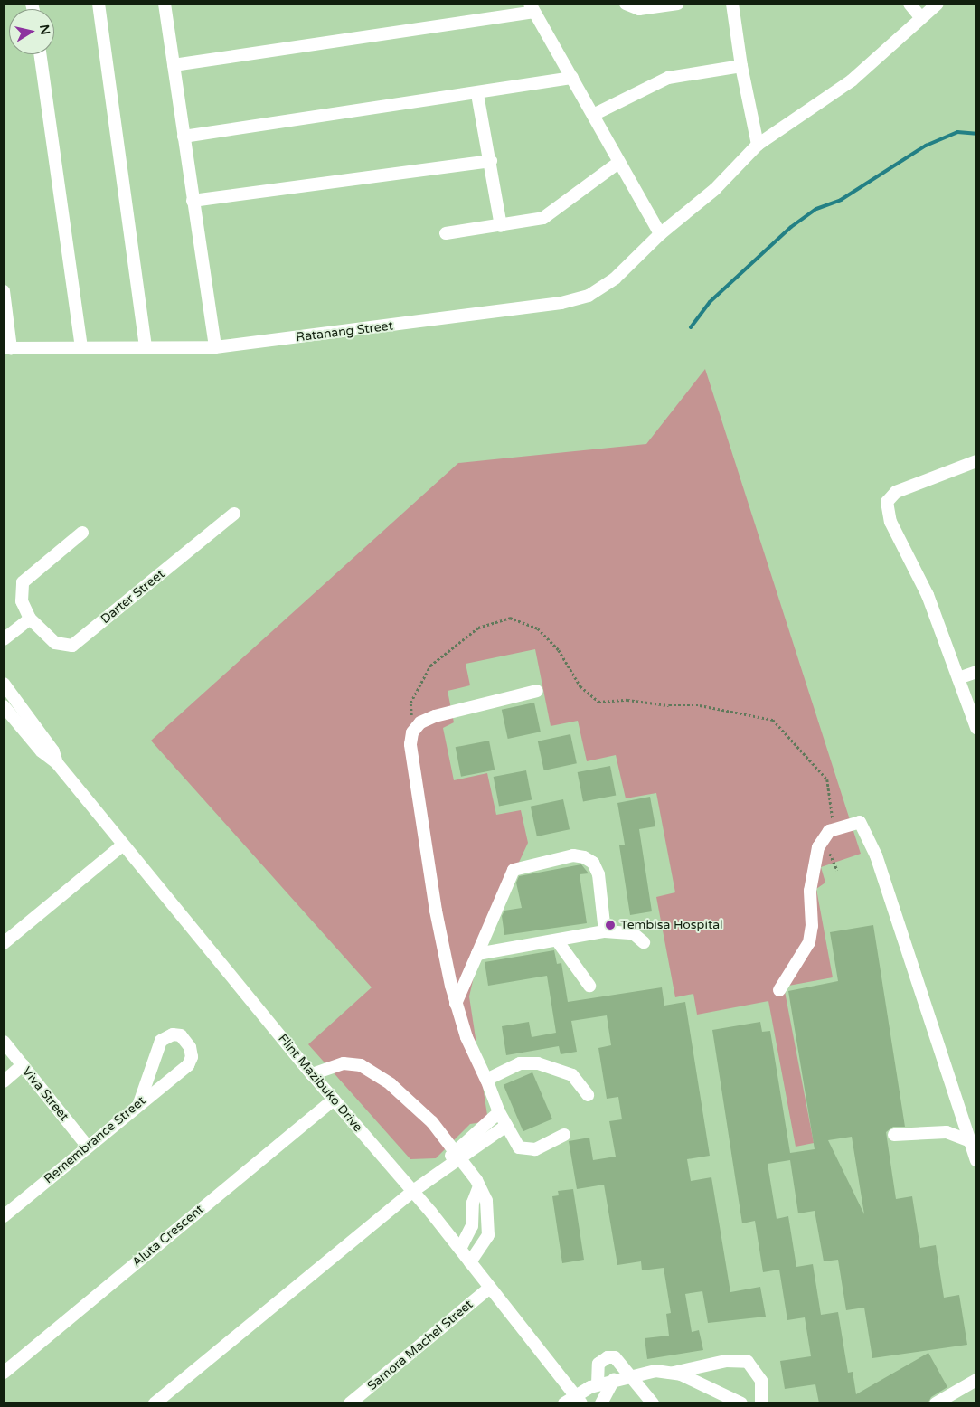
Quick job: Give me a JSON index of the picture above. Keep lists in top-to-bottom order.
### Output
{
  "streets": {
    "street": [
      "Ratanang Street",
      "Darter Street",
      "Flint Mazibuko Drive",
      "Viva Street",
      "Remembrance Street",
      "Aluta Crescent",
      "Samora Machel Street"
    ]
  },
  "crossings": [
    ["Flint Mazibuko Drive", "Aluta Crescent"],
    ["Flint Mazibuko Drive", "Samora Machel Street"],
    ["Viva Street", "Remembrance Street"]
  ],
  "places": ["Tembisa Hospital"],
  "north": "right"
}
